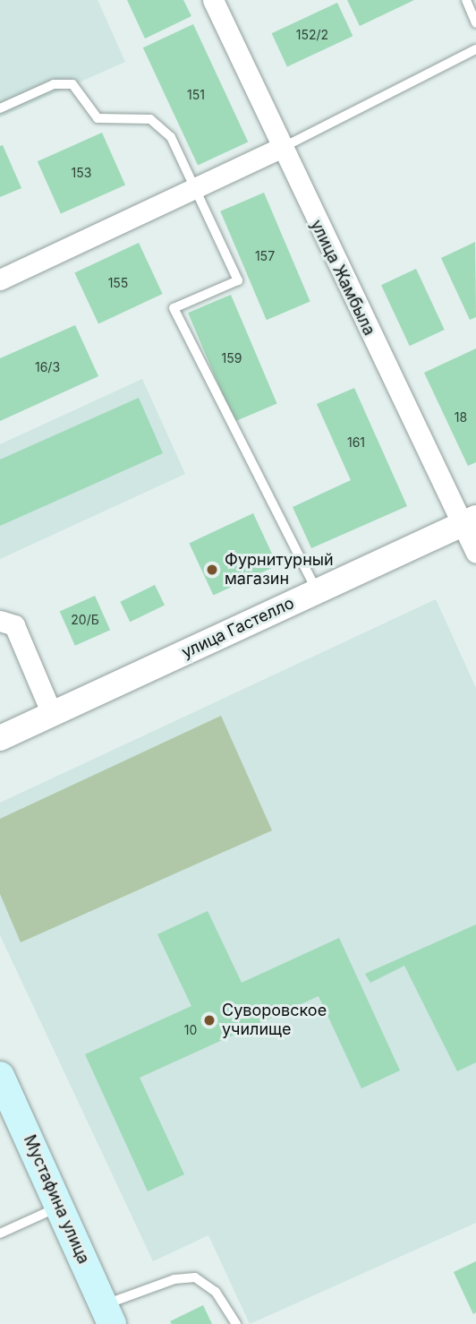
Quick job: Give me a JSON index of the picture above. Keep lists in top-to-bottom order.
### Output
{
  "streets": {
    "main road": ["Мустафина улица"],
    "street": ["улица Жамбыла", "улица Гастелло"]
  },
  "crossings": [
    ["улица Жамбыла", "улица Гастелло"]
  ],
  "places": ["Фурнитурный магазин", "Суворовское училище"],
  "house_numbers": [
    "152/2",
    "151",
    "153",
    "157",
    "155",
    "159",
    "16/3",
    "18",
    "161",
    "20/Б",
    "10"
  ]
}
